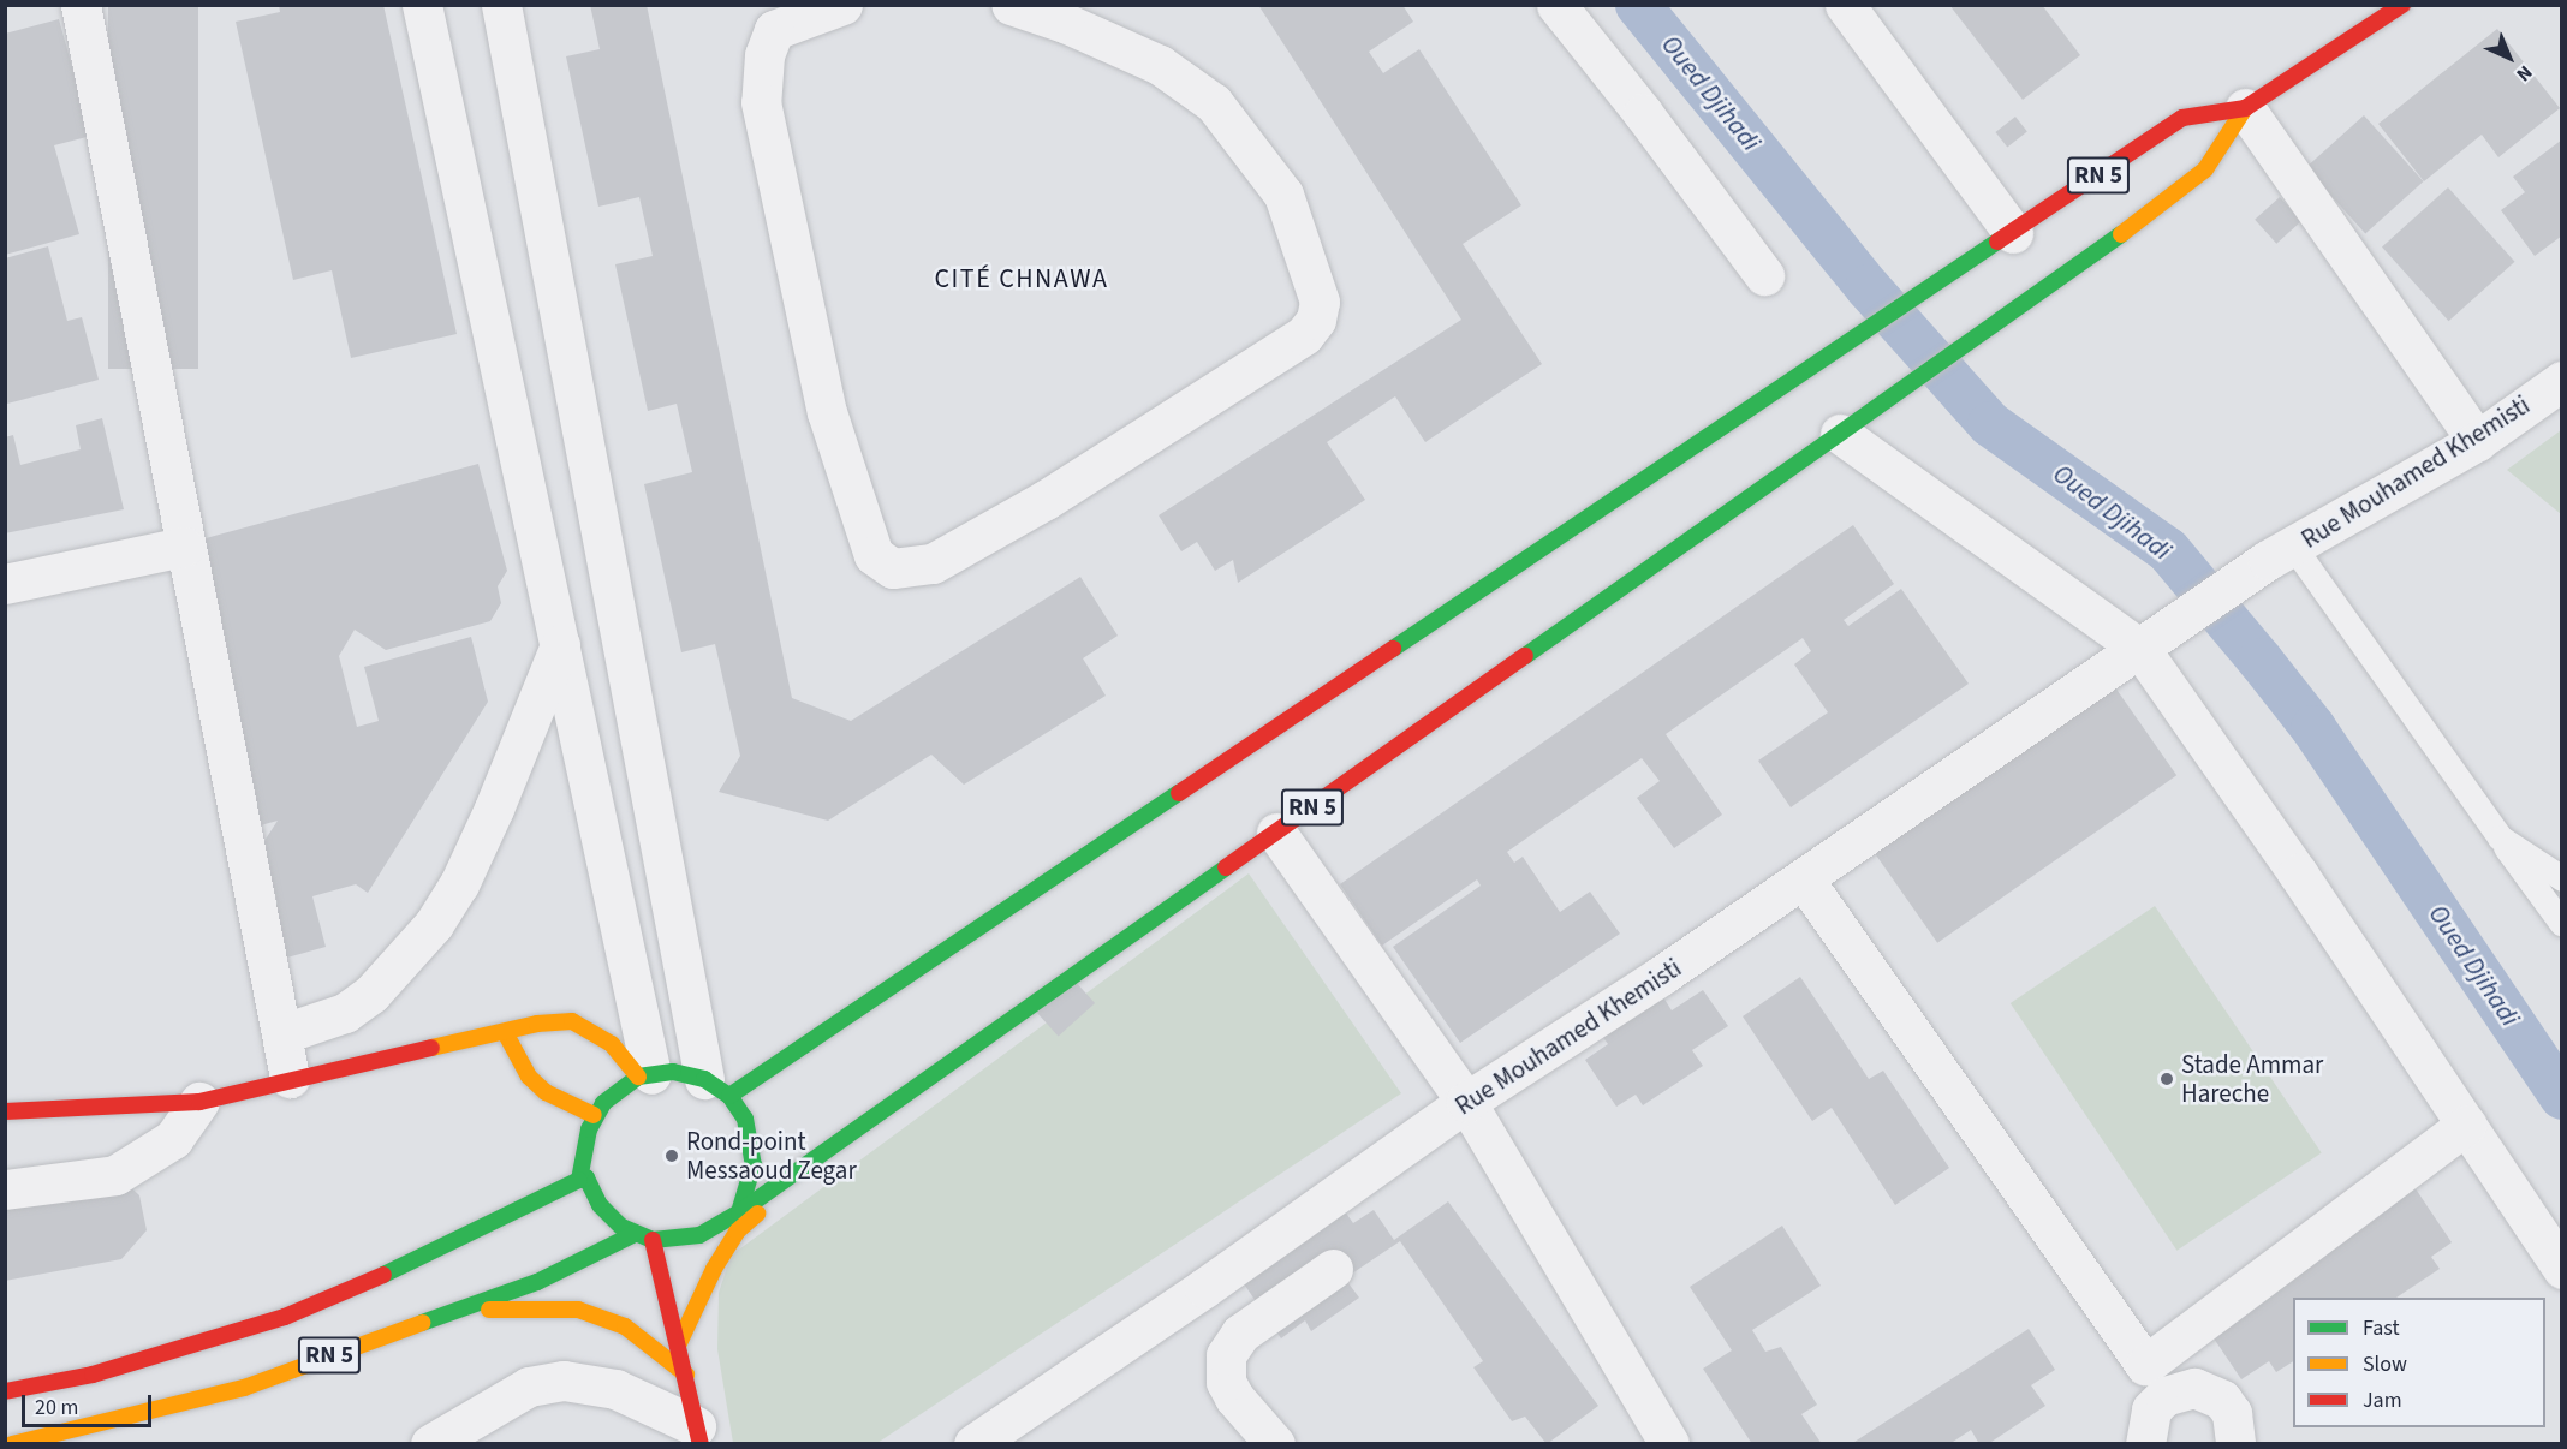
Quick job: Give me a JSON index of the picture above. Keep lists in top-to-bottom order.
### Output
{
  "streets": {
    "main road": ["RN 5"],
    "street": ["Rue Mouhamed Khemisti"]
  },
  "districts": ["CITÉ CHNAWA"],
  "water": ["Oued Djihadi"],
  "places": ["Stade Ammar Hareche", "Rond-point Messaoud Zegar"],
  "legend": ["Fast", "Slow", "Jam"],
  "scale_bar": "20 m",
  "north": "bottom right"
}
